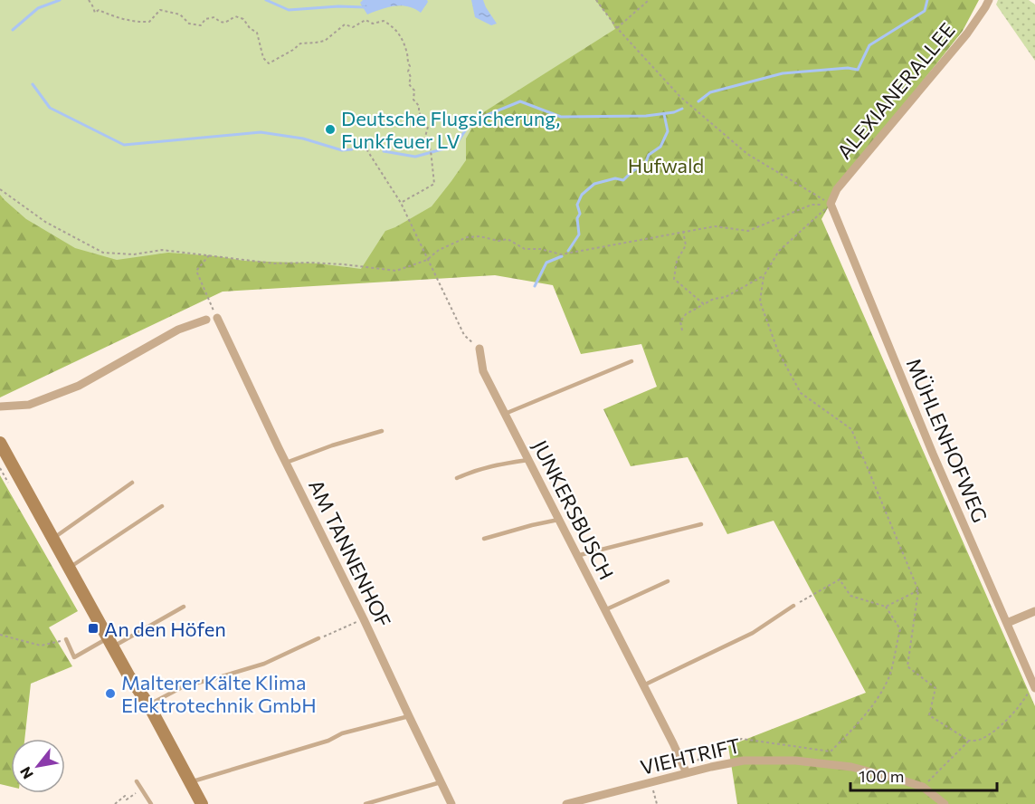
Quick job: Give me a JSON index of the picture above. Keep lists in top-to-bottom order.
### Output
{
  "streets": {
    "street": [
      "ALEXIANERALLEE",
      "MÜHLENHOFWEG",
      "JUNKERSBUSCH",
      "AM TANNENHOF",
      "VIEHTRIFT"
    ]
  },
  "crossings": [
    ["ALEXIANERALLEE", "MÜHLENHOFWEG"],
    ["JUNKERSBUSCH", "VIEHTRIFT"]
  ],
  "parks": ["Hufwald"],
  "places": {
    "other": ["Deutsche Flugsicherung, Funkfeuer LV", "Malterer Kälte Klima Elektrotechnik GmbH"],
    "transit": ["An den Höfen"]
  },
  "scale_bar": "100 m",
  "north": "bottom left"
}
